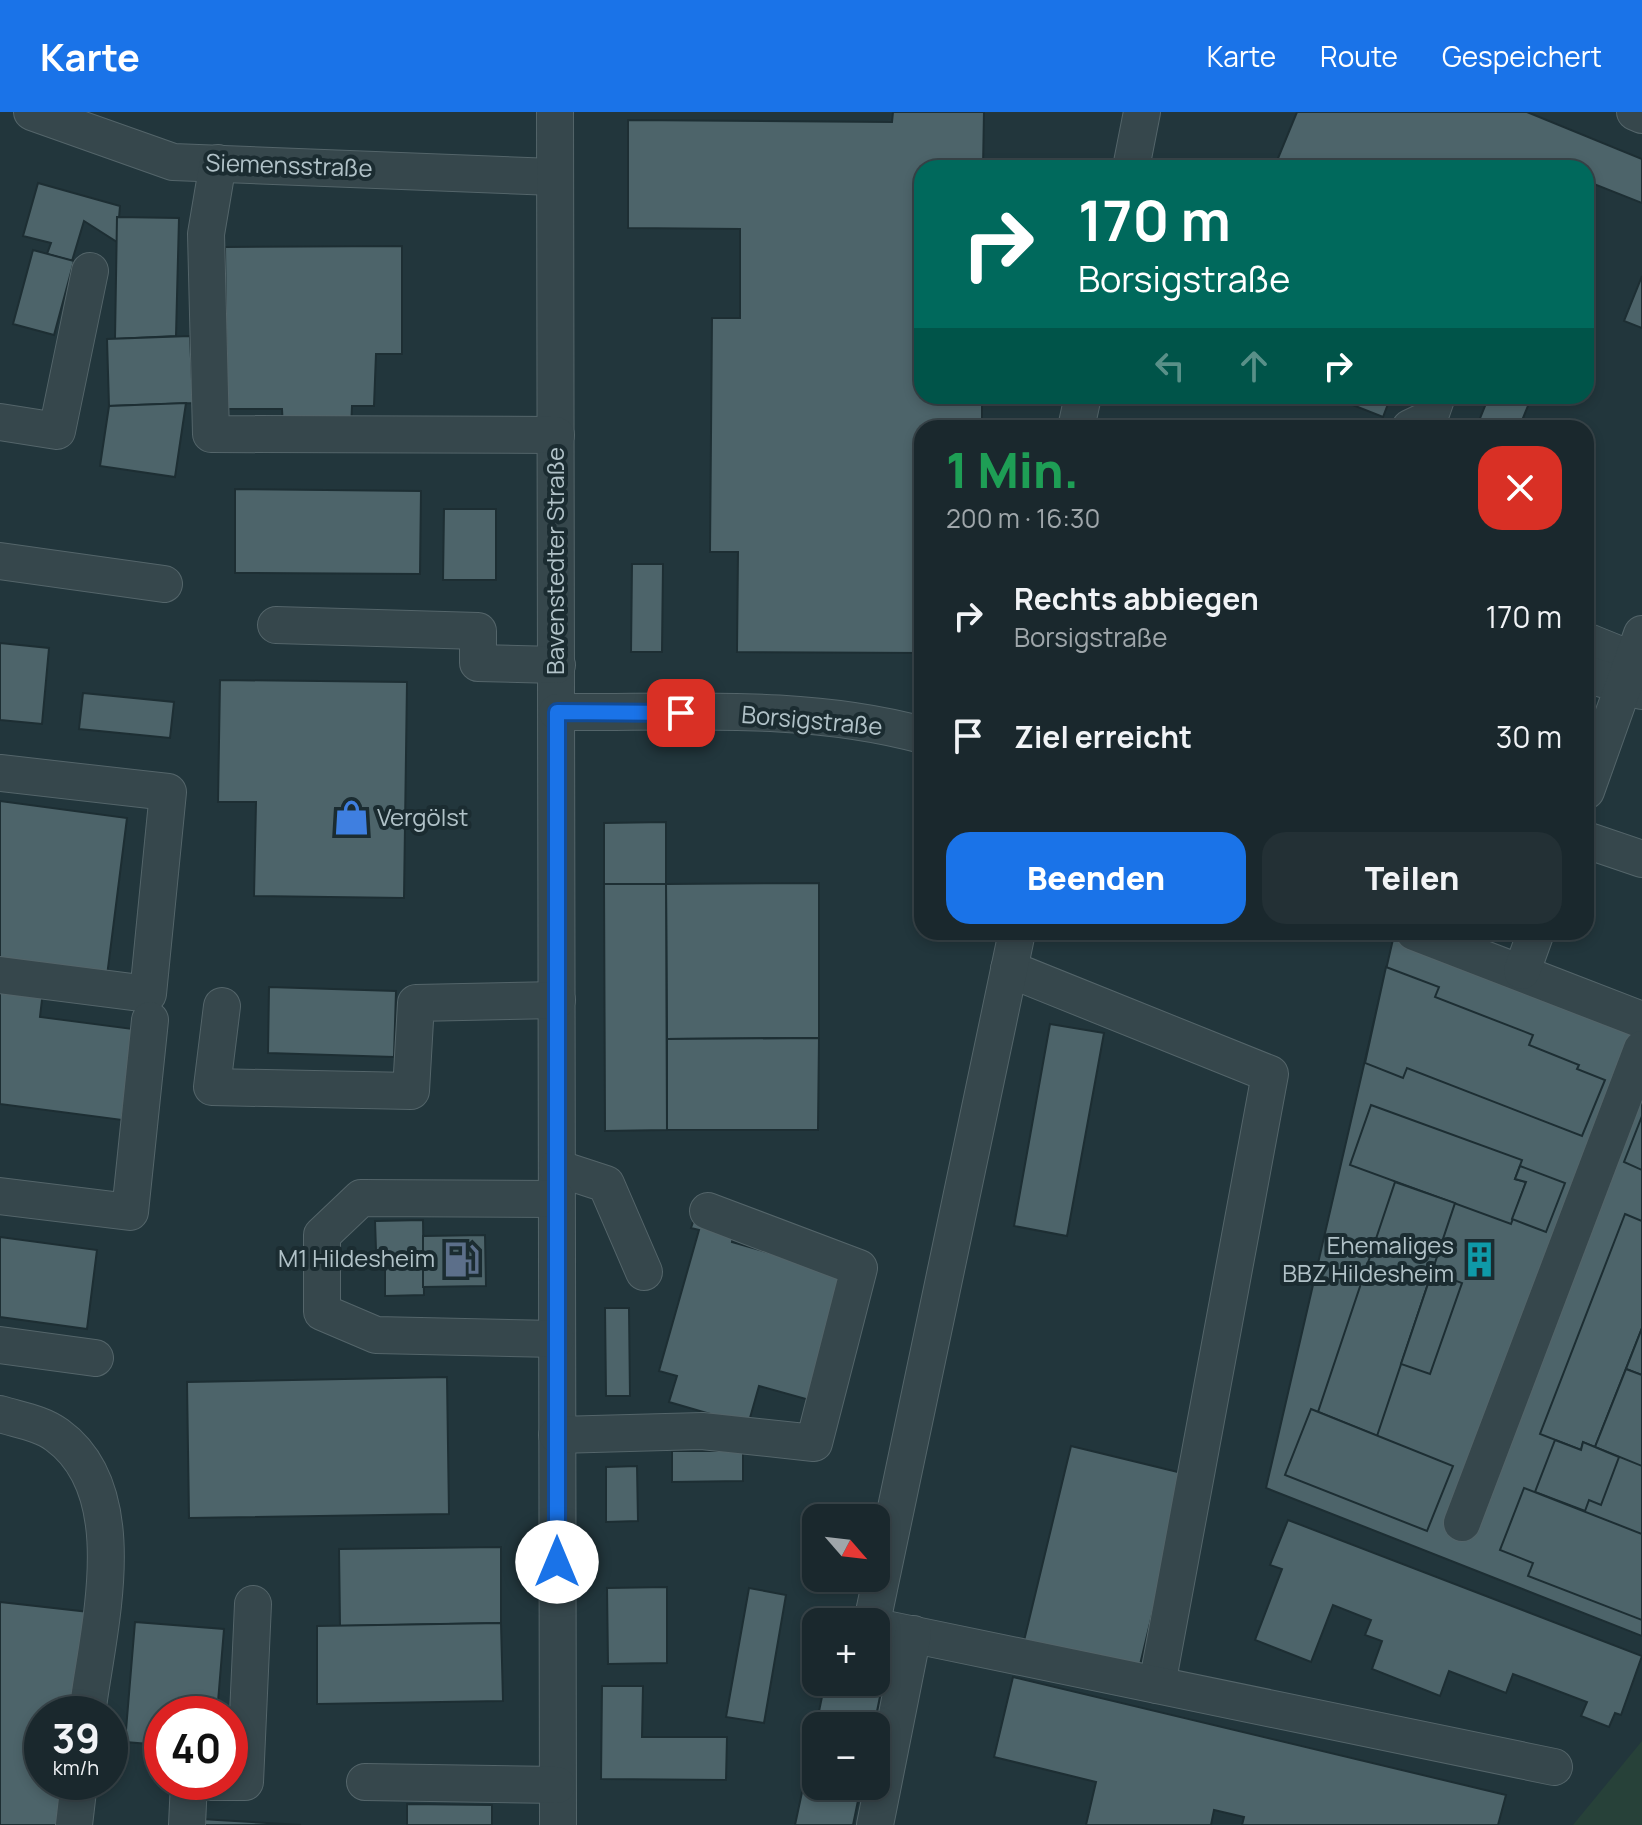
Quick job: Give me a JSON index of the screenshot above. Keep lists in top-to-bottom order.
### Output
{
  "streets": {
    "street": ["Siemensstraße", "Bavenstedter Straße", "Borsigstraße"]
  },
  "crossings": [
    ["Siemensstraße", "Bavenstedter Straße"],
    ["Bavenstedter Straße", "Borsigstraße"]
  ],
  "places": {
    "shop": ["Vergölst"],
    "fuel station": ["M1 Hildesheim"],
    "building": ["Ehemaliges BBZ Hildesheim"]
  },
  "north": "bottom right",
  "page": {
    "header": "Karte",
    "nav": ["Karte", "Route", "Gespeichert"],
    "turn": ["170 m", "Borsigstraße"],
    "heading": ["1 Min.", "200 m · 16:30"],
    "list": [
      {
        "name": "Rechts abbiegen",
        "note": "Borsigstraße",
        "value": "170 m"
      },
      {
        "name": "Ziel erreicht",
        "value": "30 m"
      }
    ],
    "buttons": ["Beenden", "Teilen"],
    "map_buttons": ["+", "−"],
    "speed": "39 km/h",
    "limit": "40"
  }
}
